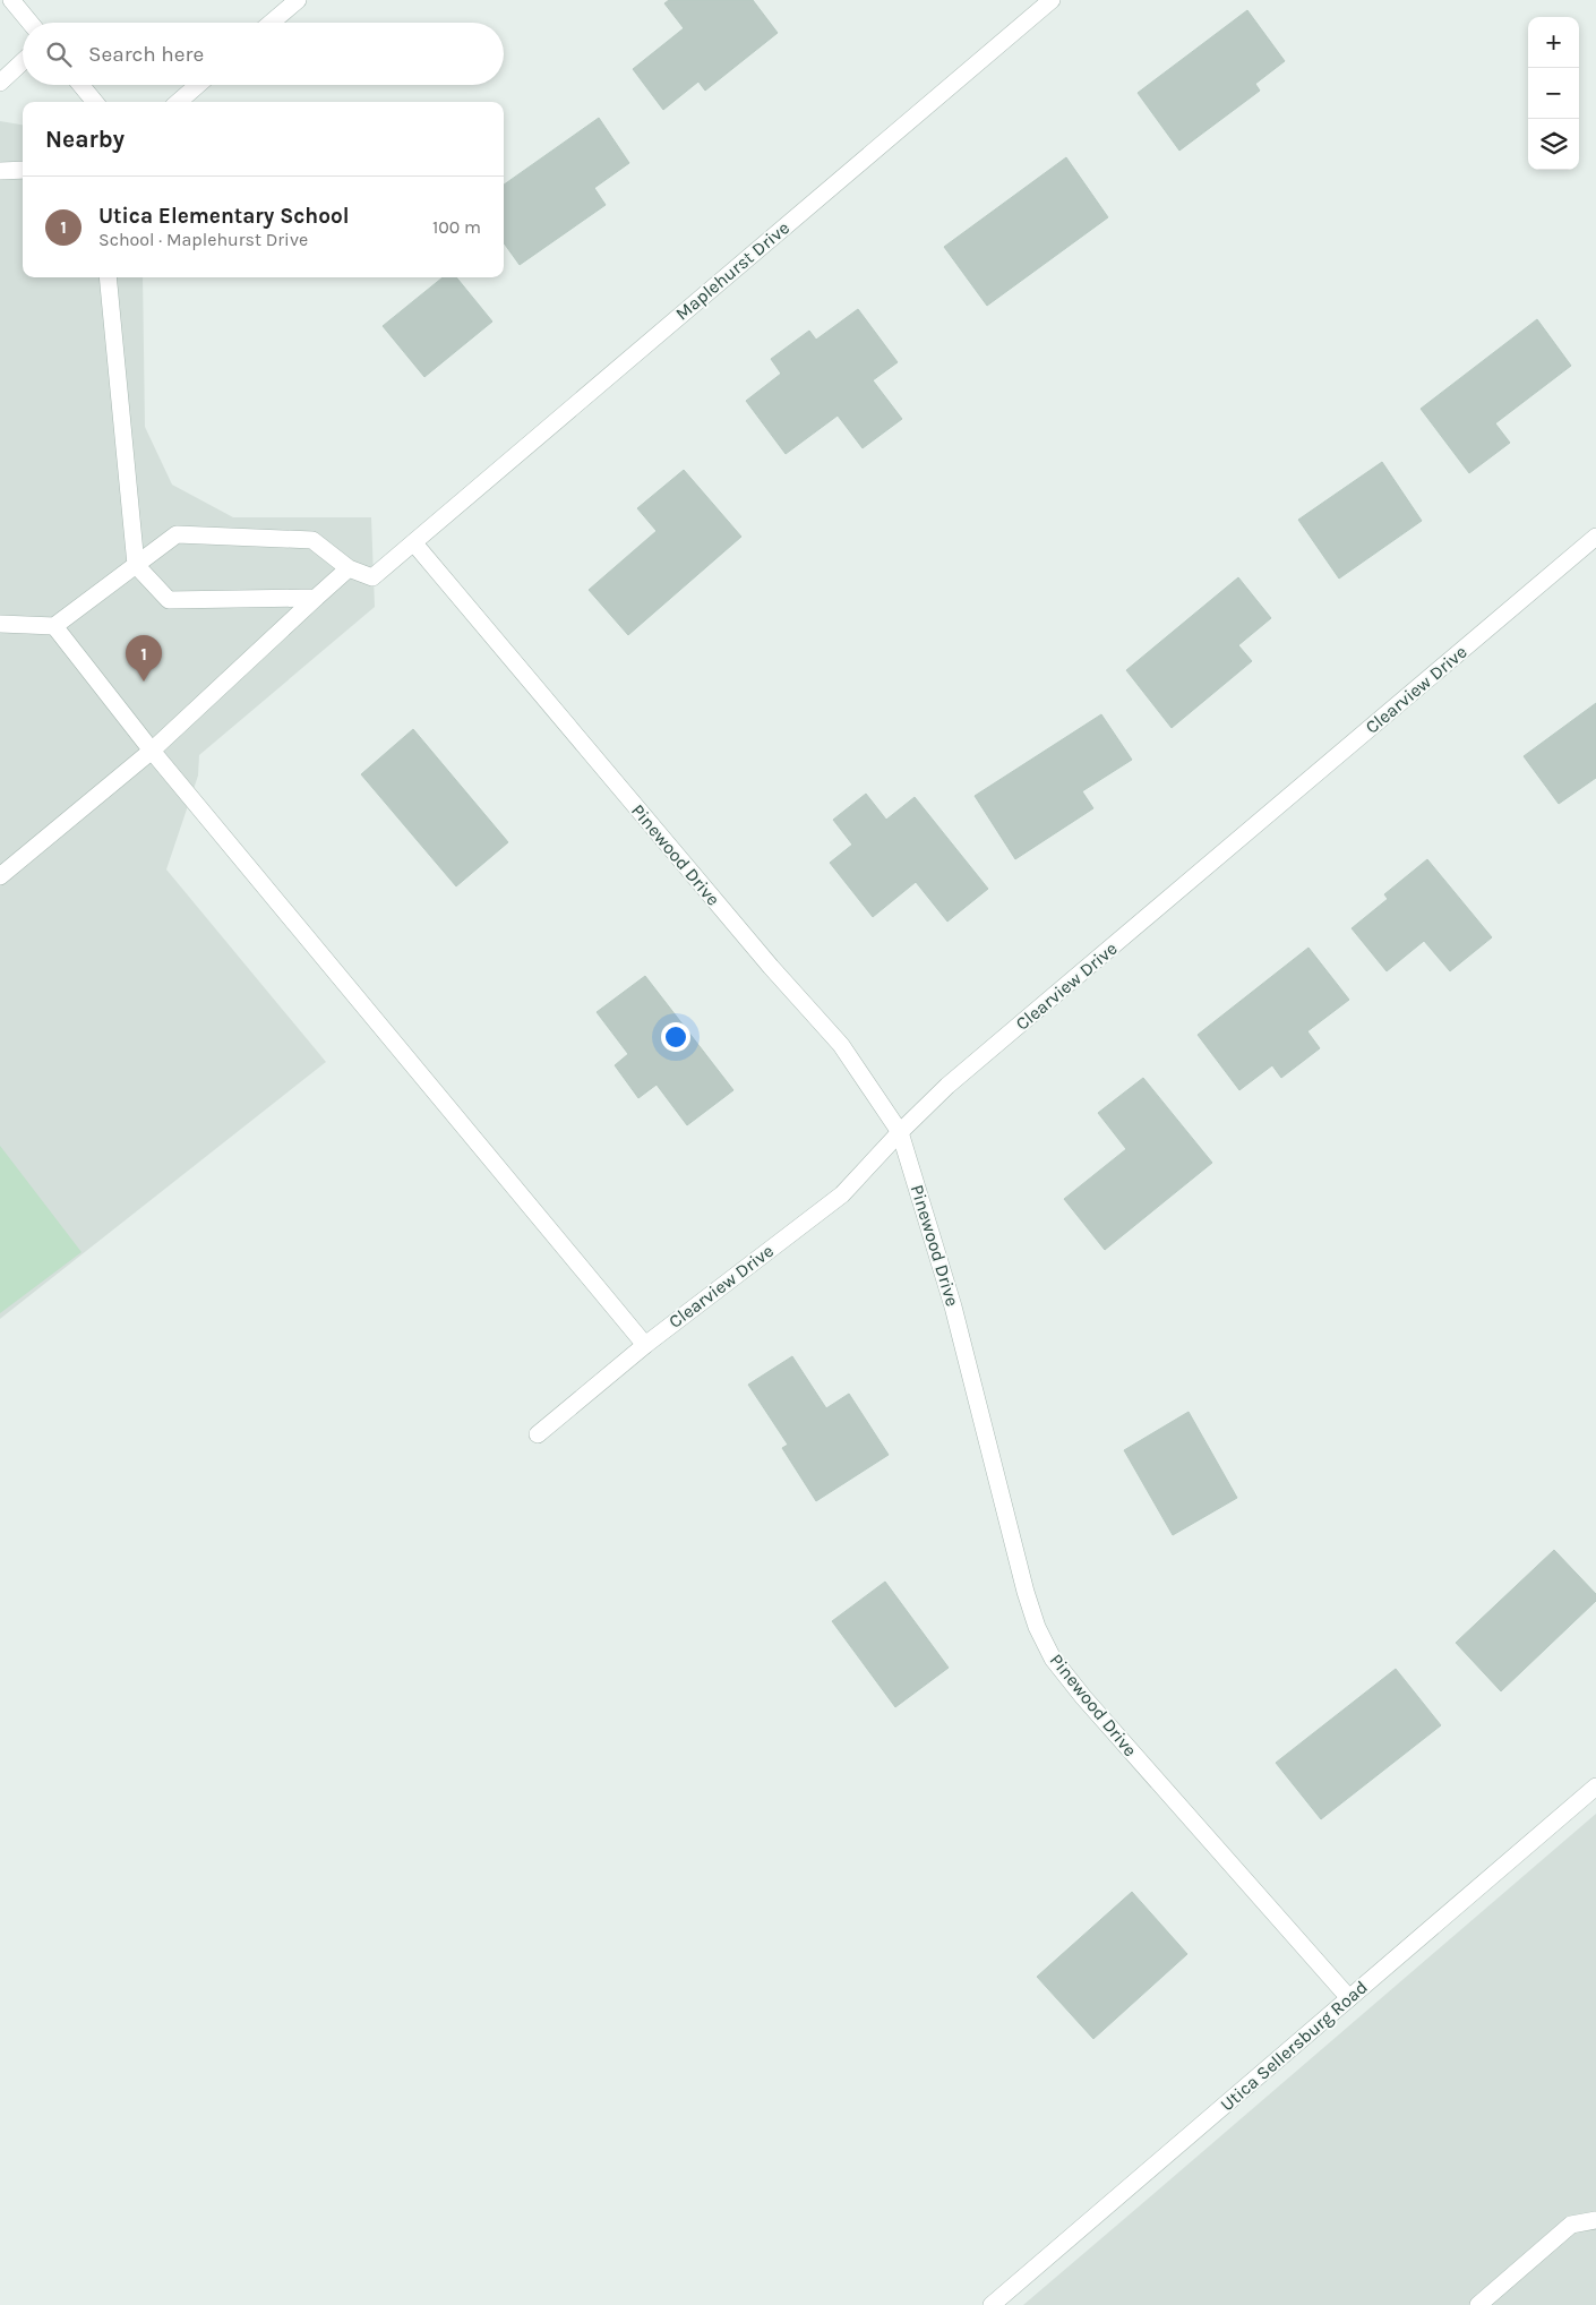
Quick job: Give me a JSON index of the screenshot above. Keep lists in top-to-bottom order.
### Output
{
  "streets": {
    "street": [
      "Maplehurst Drive",
      "Clearview Drive",
      "Pinewood Drive",
      "Utica Sellersburg Road"
    ]
  },
  "crossings": [
    ["Maplehurst Drive", "Pinewood Drive"],
    ["Clearview Drive", "Pinewood Drive"],
    ["Pinewood Drive", "Utica Sellersburg Road"]
  ],
  "page": {
    "map_buttons": ["+", "−"],
    "search": "Search here",
    "heading": "Nearby",
    "list": [
      {
        "mark": "1",
        "name": "Utica Elementary School",
        "note": "School · Maplehurst Drive",
        "value": "100 m"
      }
    ],
    "pins": "1"
  }
}
